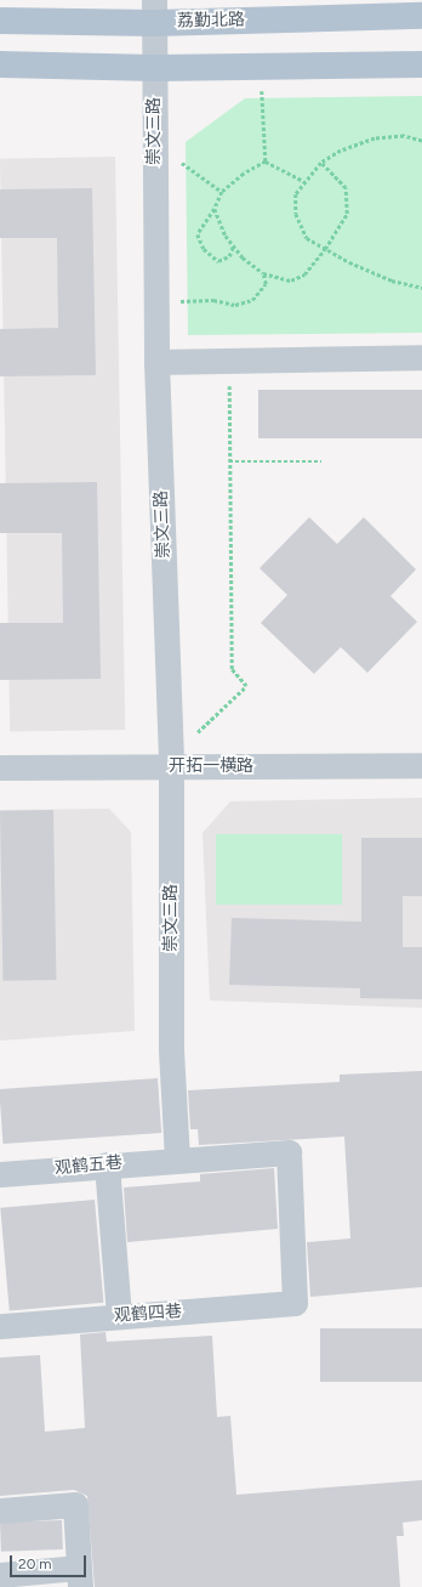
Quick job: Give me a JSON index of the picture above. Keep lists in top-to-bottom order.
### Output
{
  "streets": {
    "main road": ["荔勤北路"],
    "street": [
      "崇文三路",
      "开拓一横路",
      "观鹤五巷",
      "观鹤四巷"
    ]
  },
  "crossings": [
    ["荔勤北路", "崇文三路"],
    ["崇文三路", "开拓一横路"],
    ["崇文三路", "观鹤五巷"],
    ["观鹤五巷", "观鹤四巷"]
  ],
  "scale_bar": "20 m"
}
